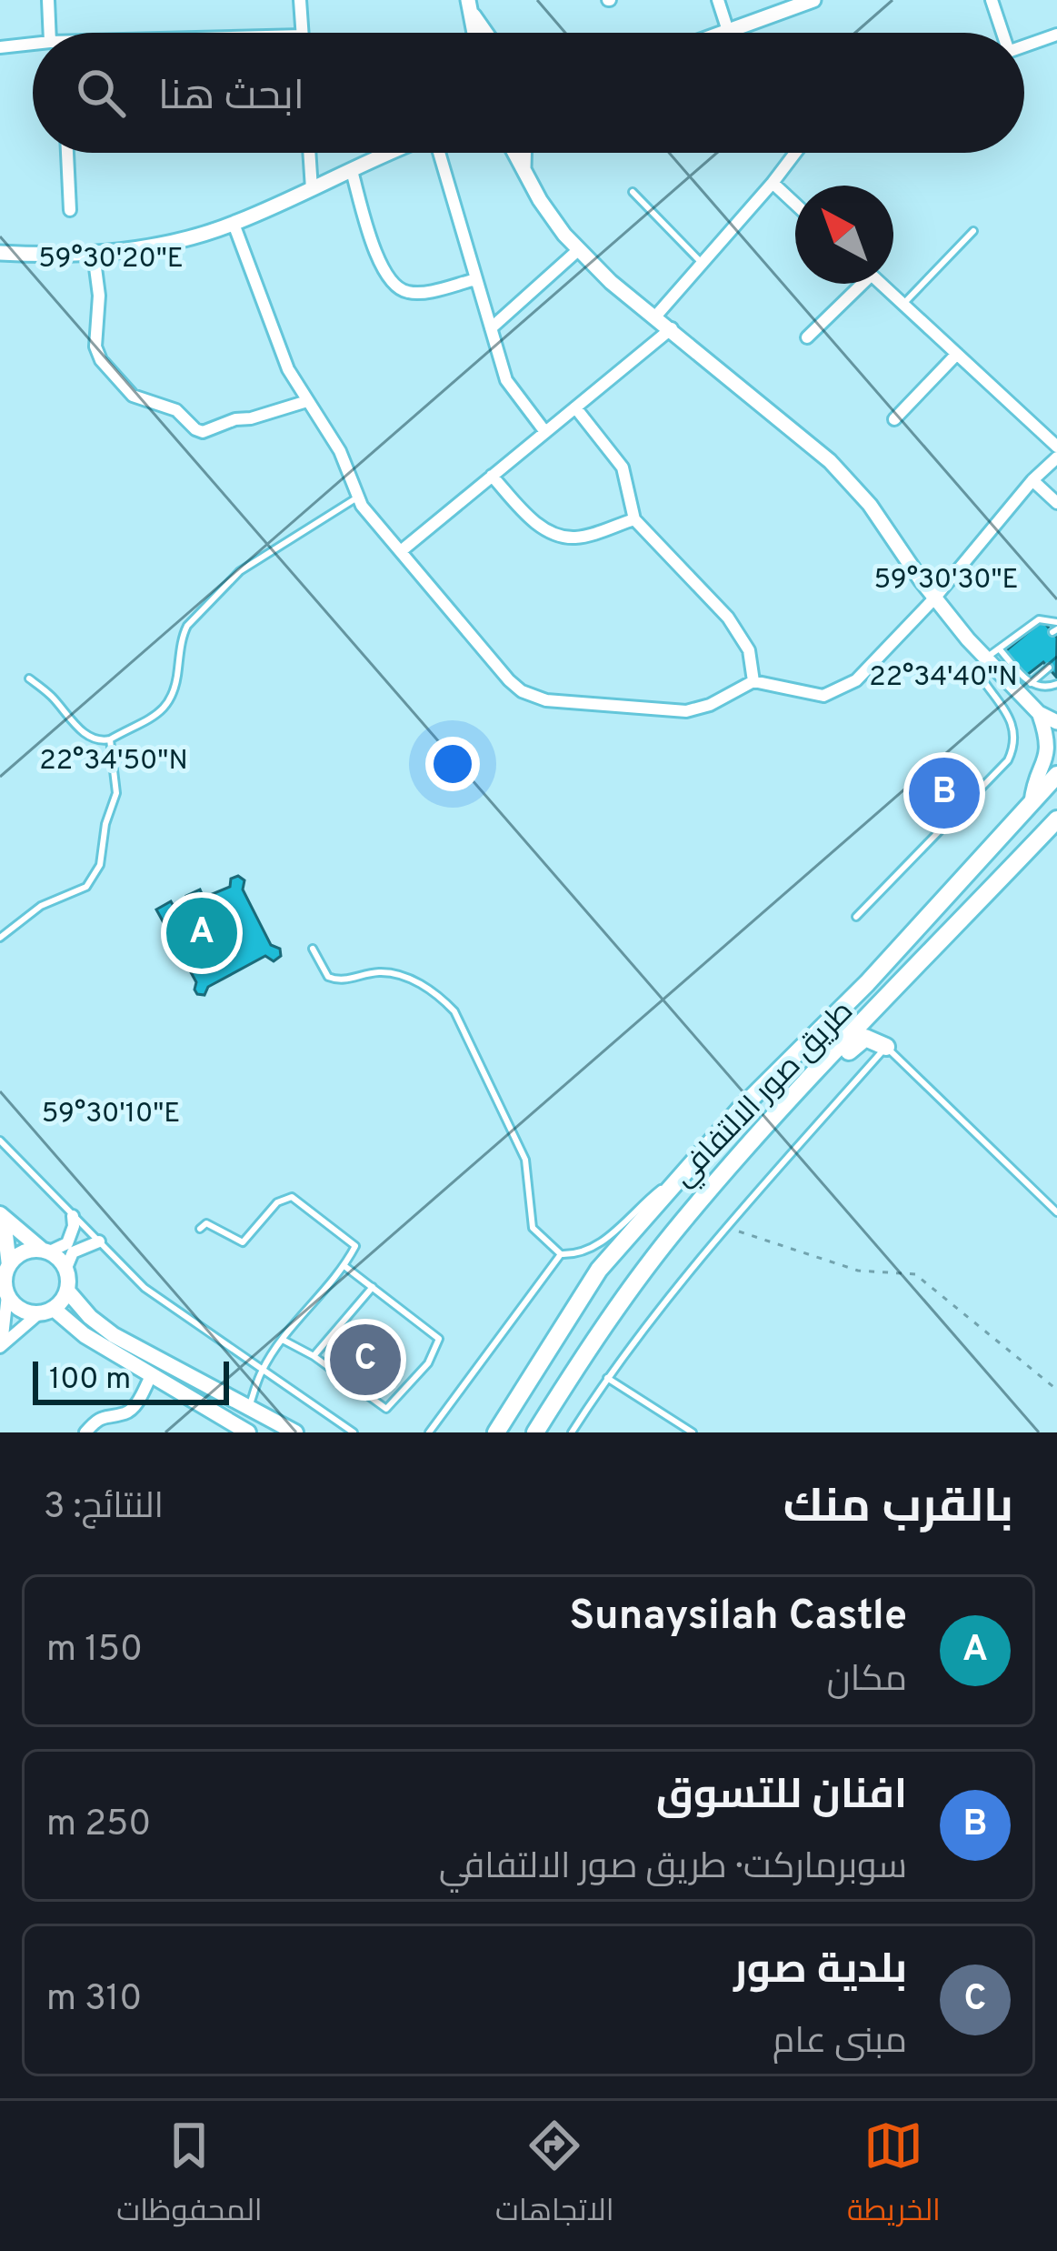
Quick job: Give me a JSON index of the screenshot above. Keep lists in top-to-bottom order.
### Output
{
  "streets": {
    "main road": ["طريق صور الالتفافي"]
  },
  "scale_bar": "100 m",
  "north": "top left",
  "page": {
    "search": "ابحث هنا",
    "pins": ["B", "A", "C"],
    "scale": "100 m",
    "heading": ["بالقرب منك", "النتائج: 3"],
    "list": [
      {
        "mark": "A",
        "name": "Sunaysilah Castle",
        "note": "مكان",
        "value": "150 m"
      },
      {
        "mark": "B",
        "name": "افنان للتسوق",
        "note": "سوبرماركت · طريق صور الالتفافي",
        "value": "250 m"
      },
      {
        "mark": "C",
        "name": "بلدية صور",
        "note": "مبنى عام",
        "value": "310 m"
      }
    ],
    "nav": ["الخريطة", "الاتجاهات", "المحفوظات"]
  },
  "coordinates": [
    "59°30'20\"E",
    "59°30'30\"E",
    "22°34'40\"N",
    "22°34'50\"N",
    "59°30'10\"E"
  ]
}
